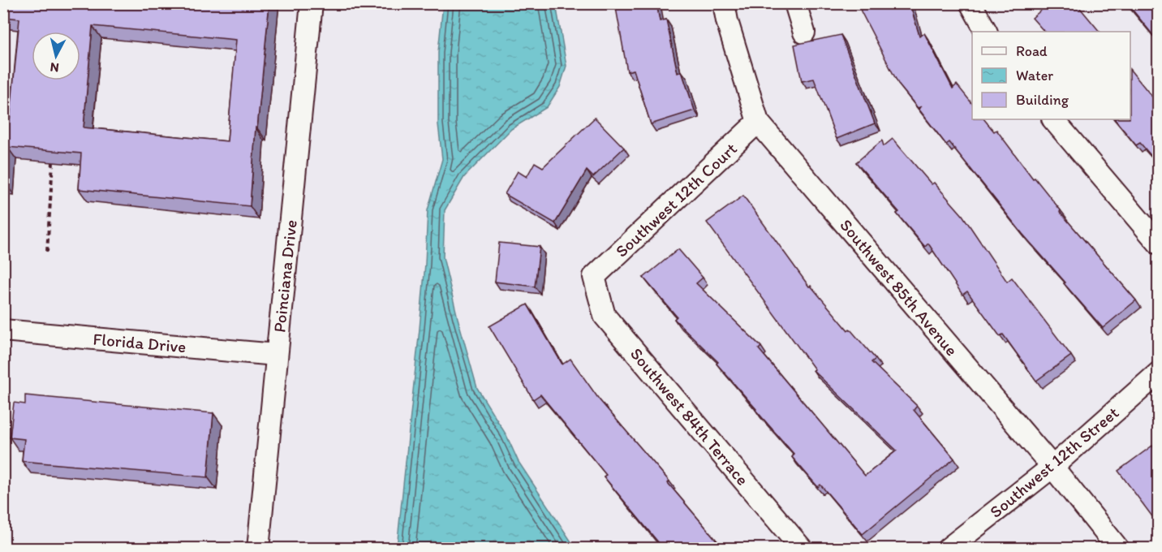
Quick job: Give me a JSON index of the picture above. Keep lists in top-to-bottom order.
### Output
{
  "streets": {
    "street": [
      "Southwest 12th Court",
      "Poinciana Drive",
      "Southwest 85th Avenue",
      "Florida Drive",
      "Southwest 84th Terrace",
      "Southwest 12th Street"
    ]
  },
  "crossings": [
    ["Southwest 12th Court", "Southwest 85th Avenue"],
    ["Southwest 12th Court", "Southwest 84th Terrace"],
    ["Poinciana Drive", "Florida Drive"],
    ["Southwest 85th Avenue", "Southwest 12th Street"]
  ],
  "legend": ["Road", "Water", "Building"],
  "north": "bottom"
}
